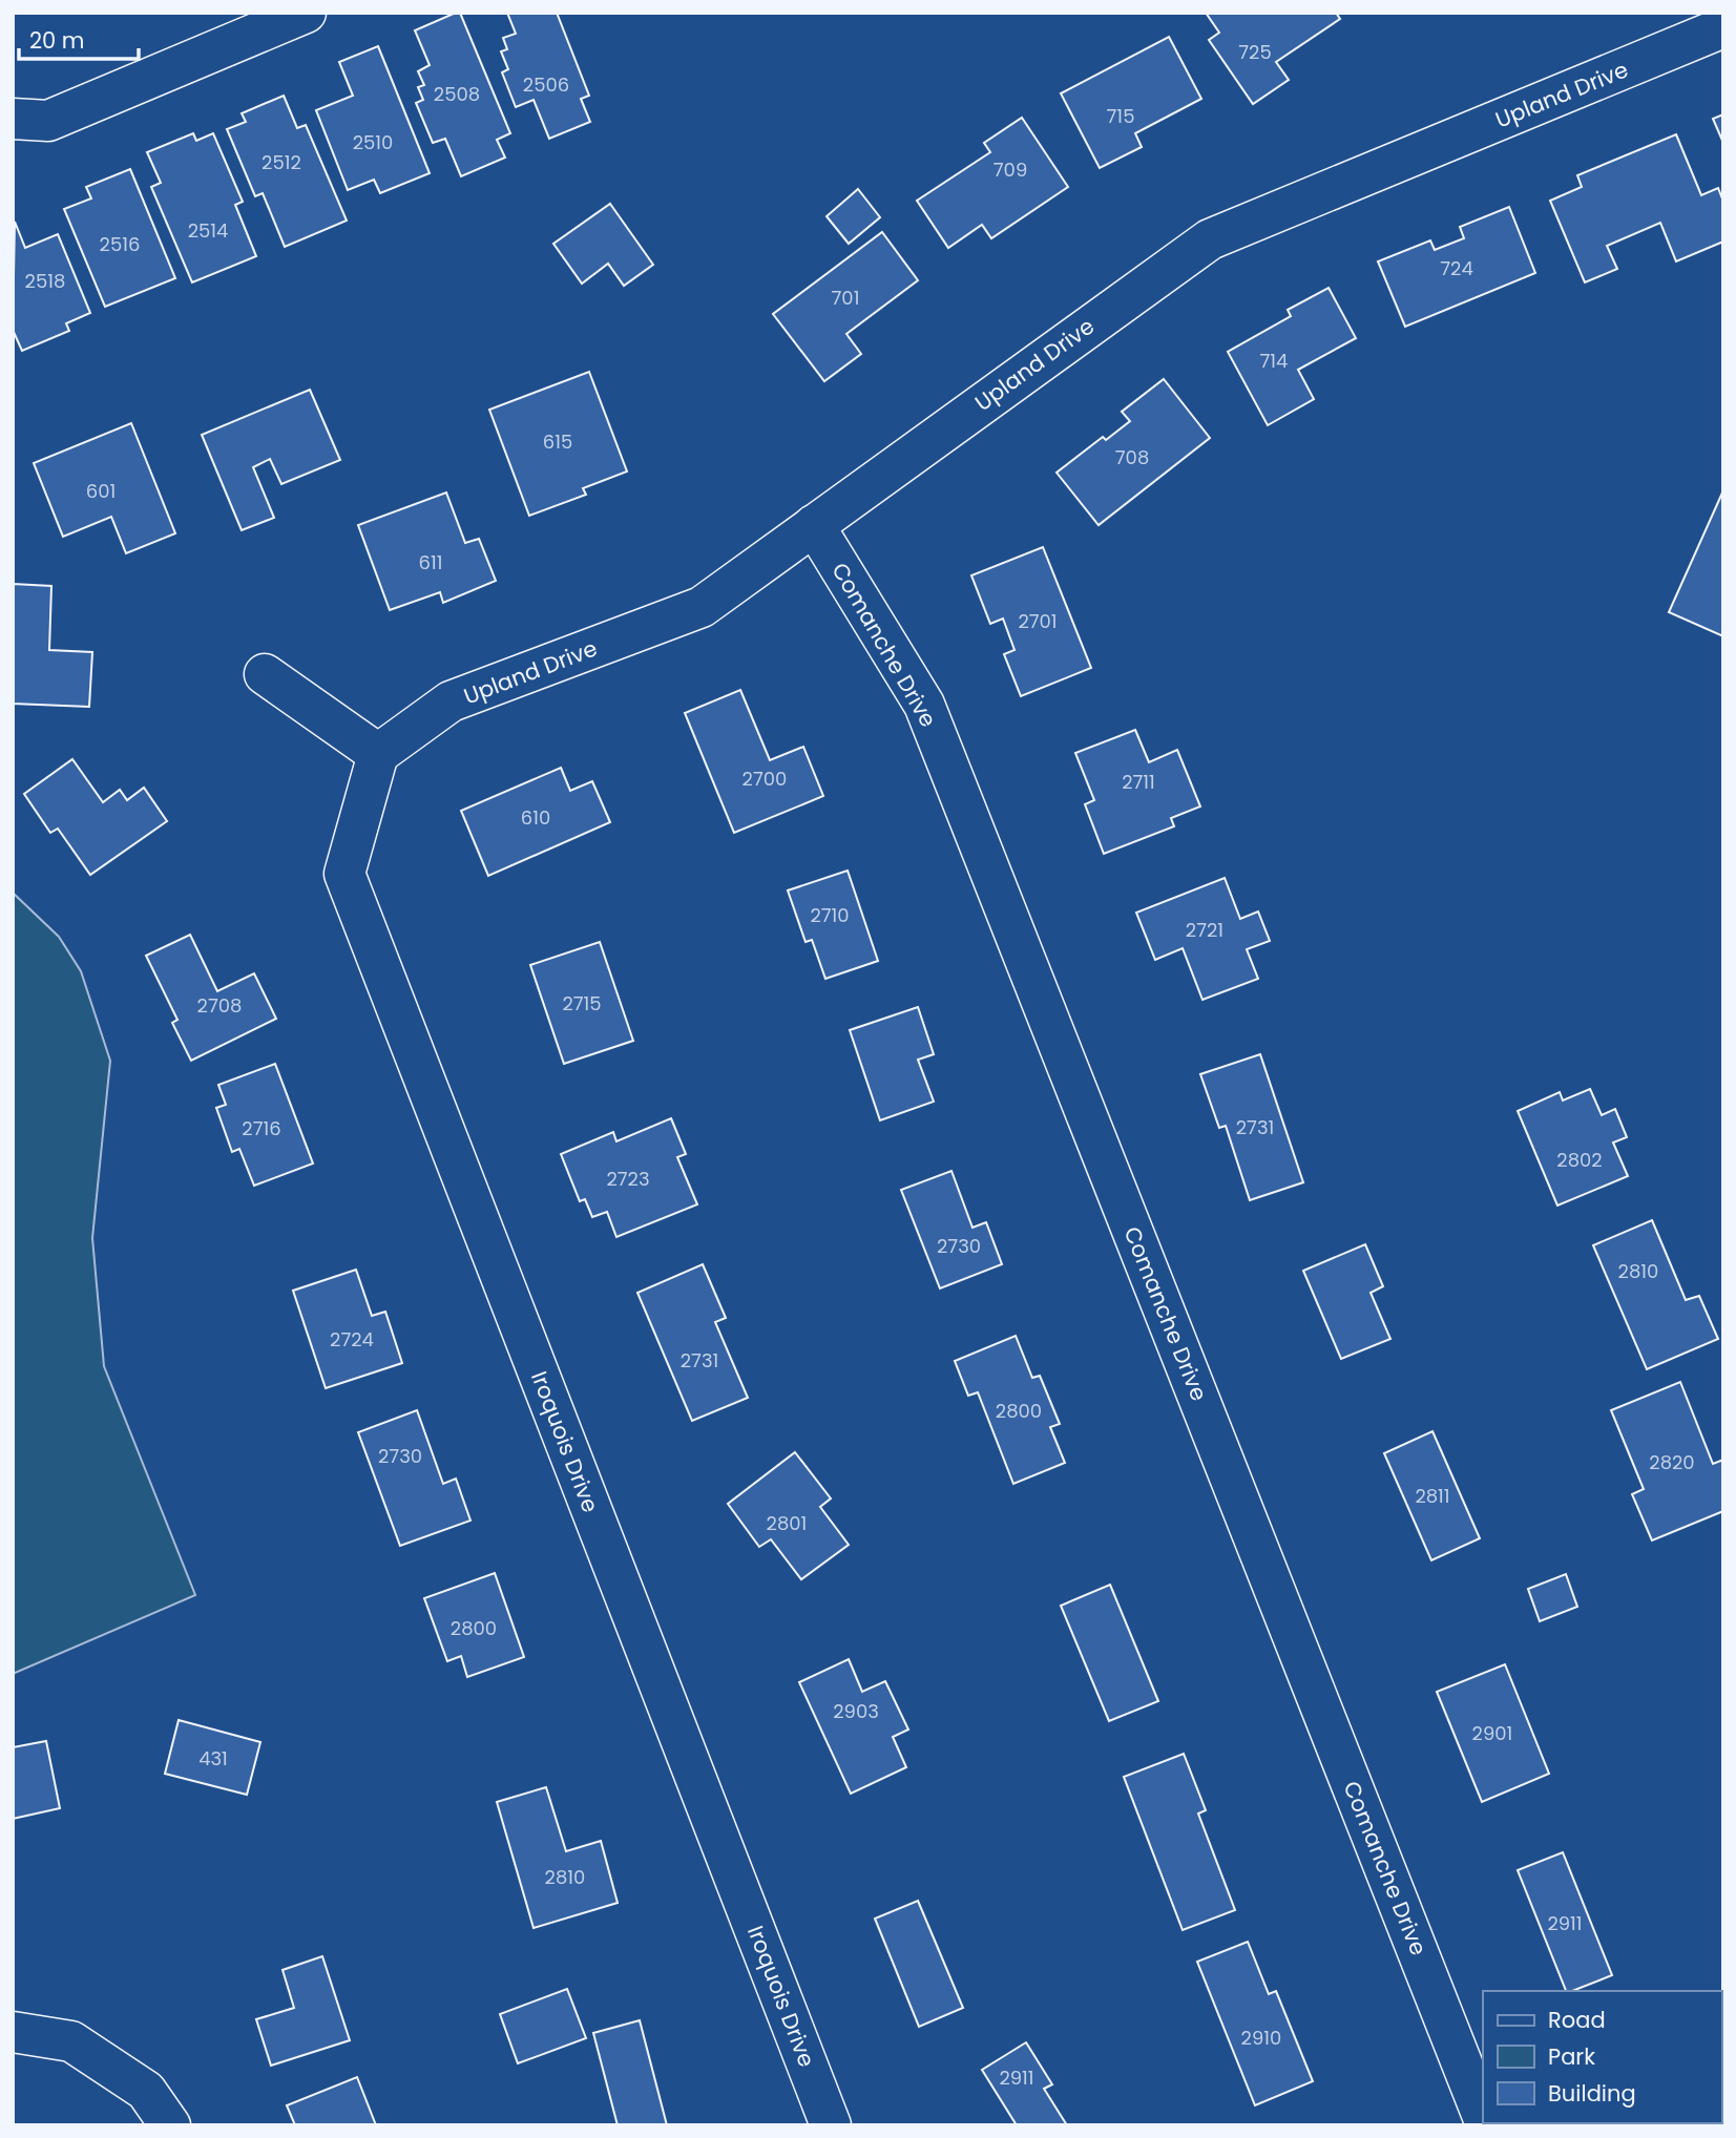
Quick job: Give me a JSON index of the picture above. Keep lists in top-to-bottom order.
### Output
{
  "streets": {
    "street": ["Upland Drive", "Comanche Drive", "Iroquois Drive"]
  },
  "crossings": [
    ["Upland Drive", "Comanche Drive"],
    ["Upland Drive", "Iroquois Drive"]
  ],
  "house_numbers": [
    "725",
    "2506",
    "2508",
    "715",
    "2510",
    "2512",
    "709",
    "2514",
    "2516",
    "724",
    "2518",
    "701",
    "714",
    "615",
    "708",
    "601",
    "611",
    "2701",
    "2700",
    "2711",
    "610",
    "2710",
    "2721",
    "2715",
    "2708",
    "2731",
    "2716",
    "2802",
    "2723",
    "2730",
    "2810",
    "2724",
    "2731",
    "2800",
    "2730",
    "2820",
    "2811",
    "2801",
    "2800",
    "2903",
    "2901",
    "431",
    "2810",
    "2911",
    "2910",
    "2911"
  ],
  "legend": ["Road", "Park", "Building"],
  "scale_bar": "20 m"
}
